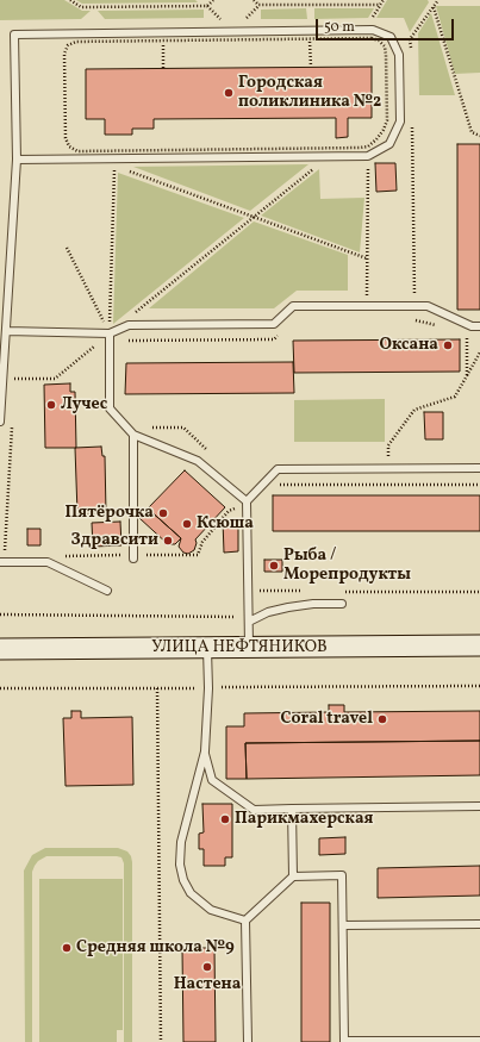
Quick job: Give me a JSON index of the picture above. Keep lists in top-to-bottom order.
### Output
{
  "streets": {
    "main road": ["УЛИЦА НЕФТЯНИКОВ"]
  },
  "places": [
    "Городская поликлиника №2",
    "Оксана",
    "Лучес",
    "Пятёрочка",
    "Ксюша",
    "Здравсити",
    "Рыба / Морепродукты",
    "Coral travel",
    "Парикмахерская",
    "Средняя школа №9",
    "Настена"
  ],
  "scale_bar": "50 m"
}
